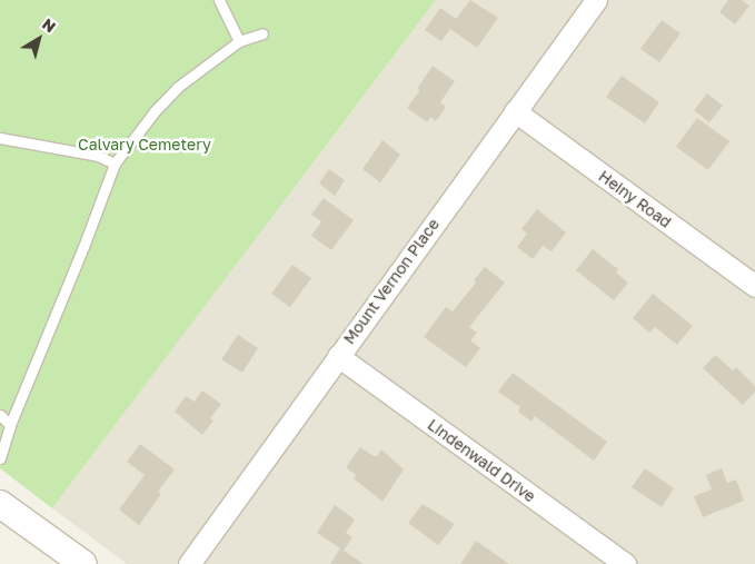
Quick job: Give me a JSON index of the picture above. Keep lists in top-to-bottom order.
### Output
{
  "streets": {
    "street": ["Heiny Road", "Mount Vernon Place", "Lindenwald Drive"]
  },
  "crossings": [
    ["Heiny Road", "Mount Vernon Place"],
    ["Mount Vernon Place", "Lindenwald Drive"]
  ],
  "parks": ["Calvary Cemetery"],
  "north": "top right"
}
